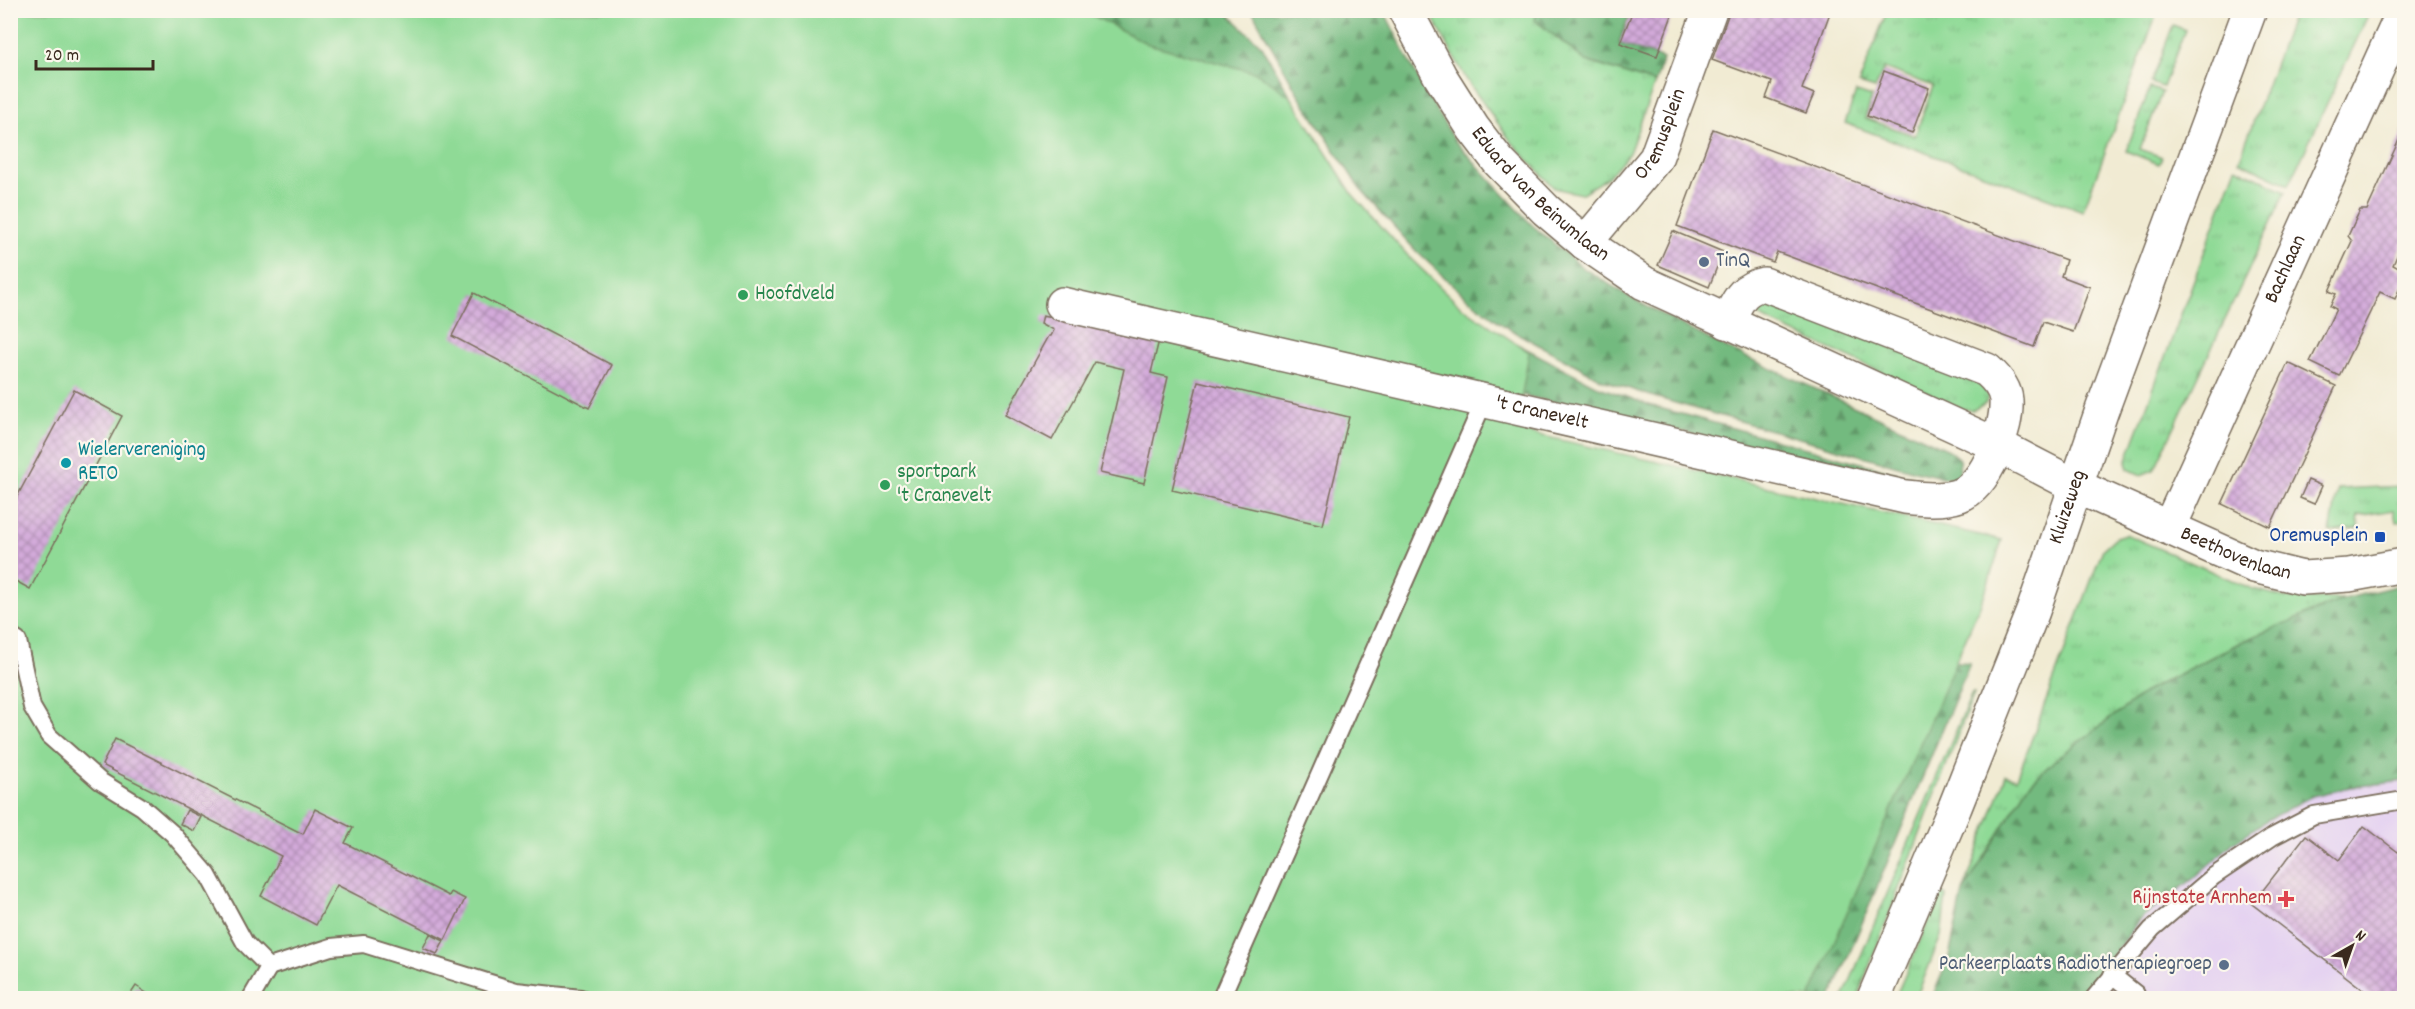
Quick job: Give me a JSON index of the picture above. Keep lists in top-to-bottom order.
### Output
{
  "streets": {
    "street": [
      "Oremusplein",
      "Eduard van Beinumlaan",
      "Bachlaan",
      "'t Cranevelt",
      "Kluizeweg",
      "Beethovenlaan"
    ]
  },
  "crossings": [
    ["Oremusplein", "Eduard van Beinumlaan"],
    ["Eduard van Beinumlaan", "'t Cranevelt"],
    ["Eduard van Beinumlaan", "Kluizeweg"],
    ["Eduard van Beinumlaan", "Beethovenlaan"],
    ["Bachlaan", "Beethovenlaan"],
    ["Kluizeweg", "Beethovenlaan"]
  ],
  "places": {
    "other": [
      "TinQ",
      "Hoofdveld",
      "Wielervereniging RETO",
      "sportpark 't Cranevelt",
      "Parkeerplaats Radiotherapiegroep"
    ],
    "transit": ["Oremusplein"],
    "health": ["Rijnstate Arnhem"]
  },
  "scale_bar": "20 m",
  "north": "top right"
}
